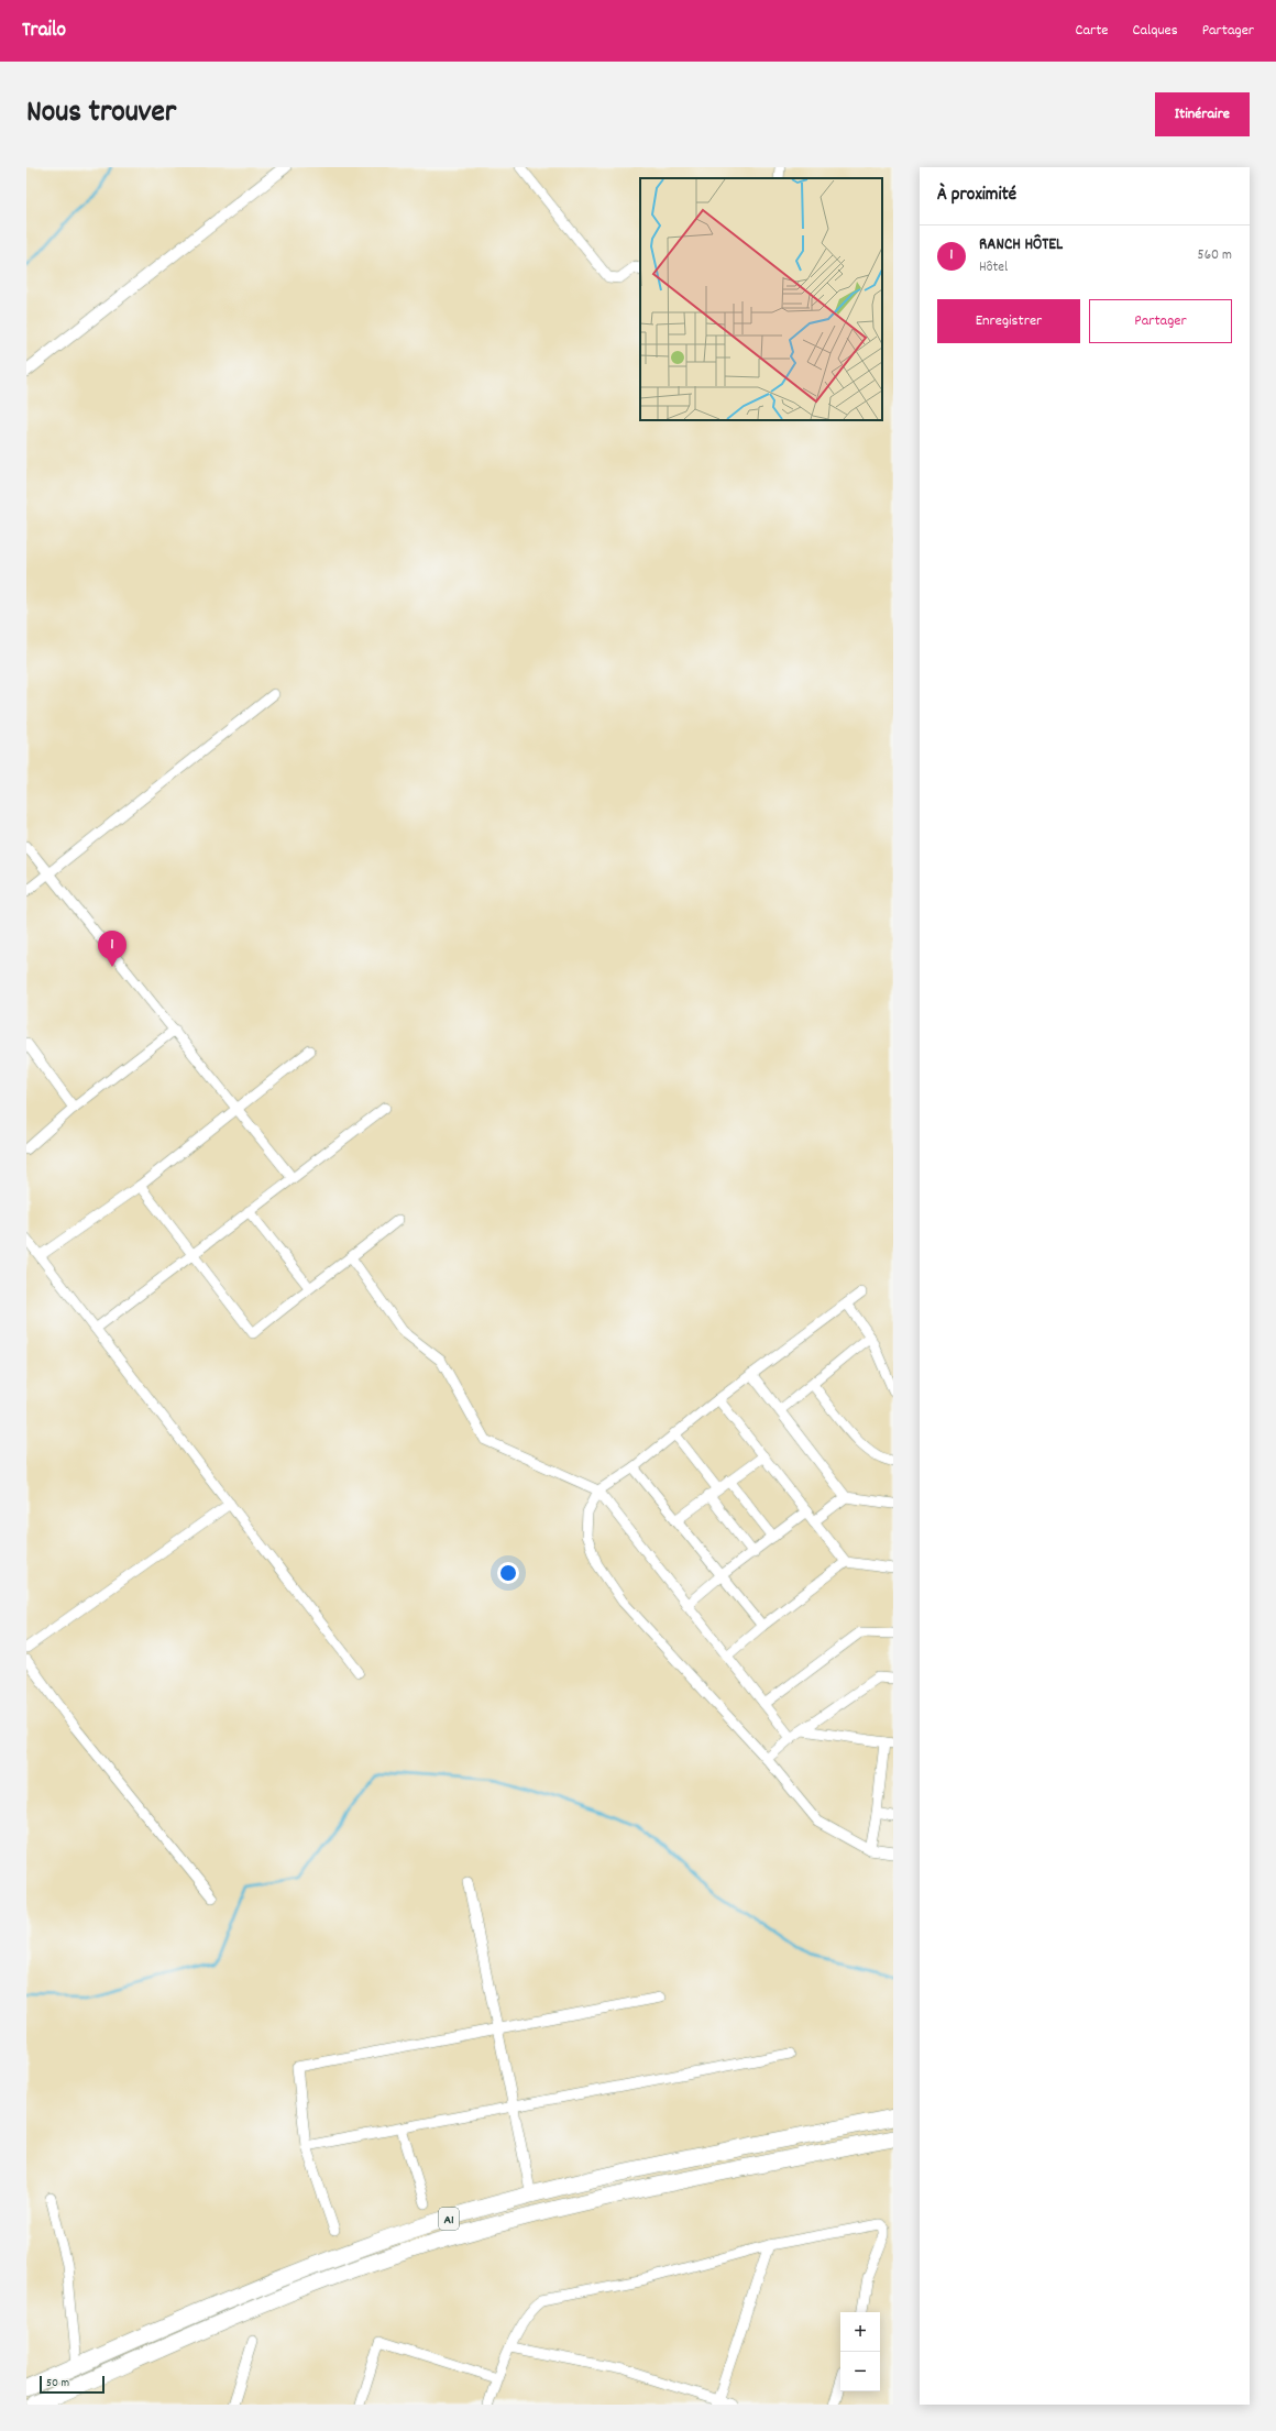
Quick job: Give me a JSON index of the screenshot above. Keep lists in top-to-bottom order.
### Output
{
  "streets": {
    "main road": ["A1"]
  },
  "scale_bar": "50 m",
  "page": {
    "header": "Trailo",
    "nav": ["Carte", "Calques", "Partager"],
    "title": "Nous trouver",
    "buttons": [
      "Itinéraire",
      ["Enregistrer", "Partager"]
    ],
    "heading": "À proximité",
    "list": [
      {
        "mark": "1",
        "name": "RANCH HÔTEL",
        "note": "Hôtel",
        "value": "560 m"
      }
    ],
    "pins": "1",
    "map_buttons": ["+", "−"],
    "scale": "50 m"
  }
}
